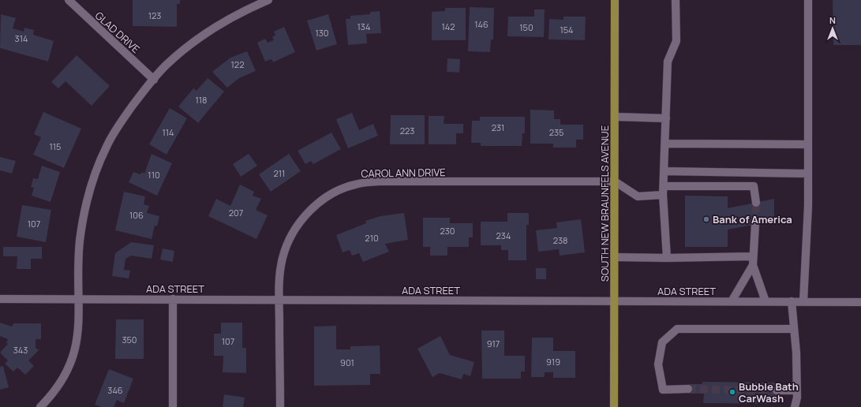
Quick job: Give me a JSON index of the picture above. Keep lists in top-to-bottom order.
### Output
{
  "streets": {
    "main road": ["SOUTH NEW BRAUNFELS AVENUE"],
    "street": ["GLAD DRIVE", "CAROL ANN DRIVE", "ADA STREET"]
  },
  "crossings": [
    ["CAROL ANN DRIVE", "SOUTH NEW BRAUNFELS AVENUE"],
    ["CAROL ANN DRIVE", "ADA STREET"],
    ["SOUTH NEW BRAUNFELS AVENUE", "ADA STREET"]
  ],
  "places": ["Bank of America", "Bubble Bath CarWash"],
  "house_numbers": [
    "123",
    "146",
    "134",
    "142",
    "150",
    "154",
    "130",
    "314",
    "122",
    "118",
    "231",
    "223",
    "114",
    "235",
    "115",
    "211",
    "110",
    "207",
    "106",
    "107",
    "230",
    "234",
    "210",
    "238",
    "350",
    "107",
    "917",
    "343",
    "919",
    "901",
    "346"
  ],
  "north": "top"
}
